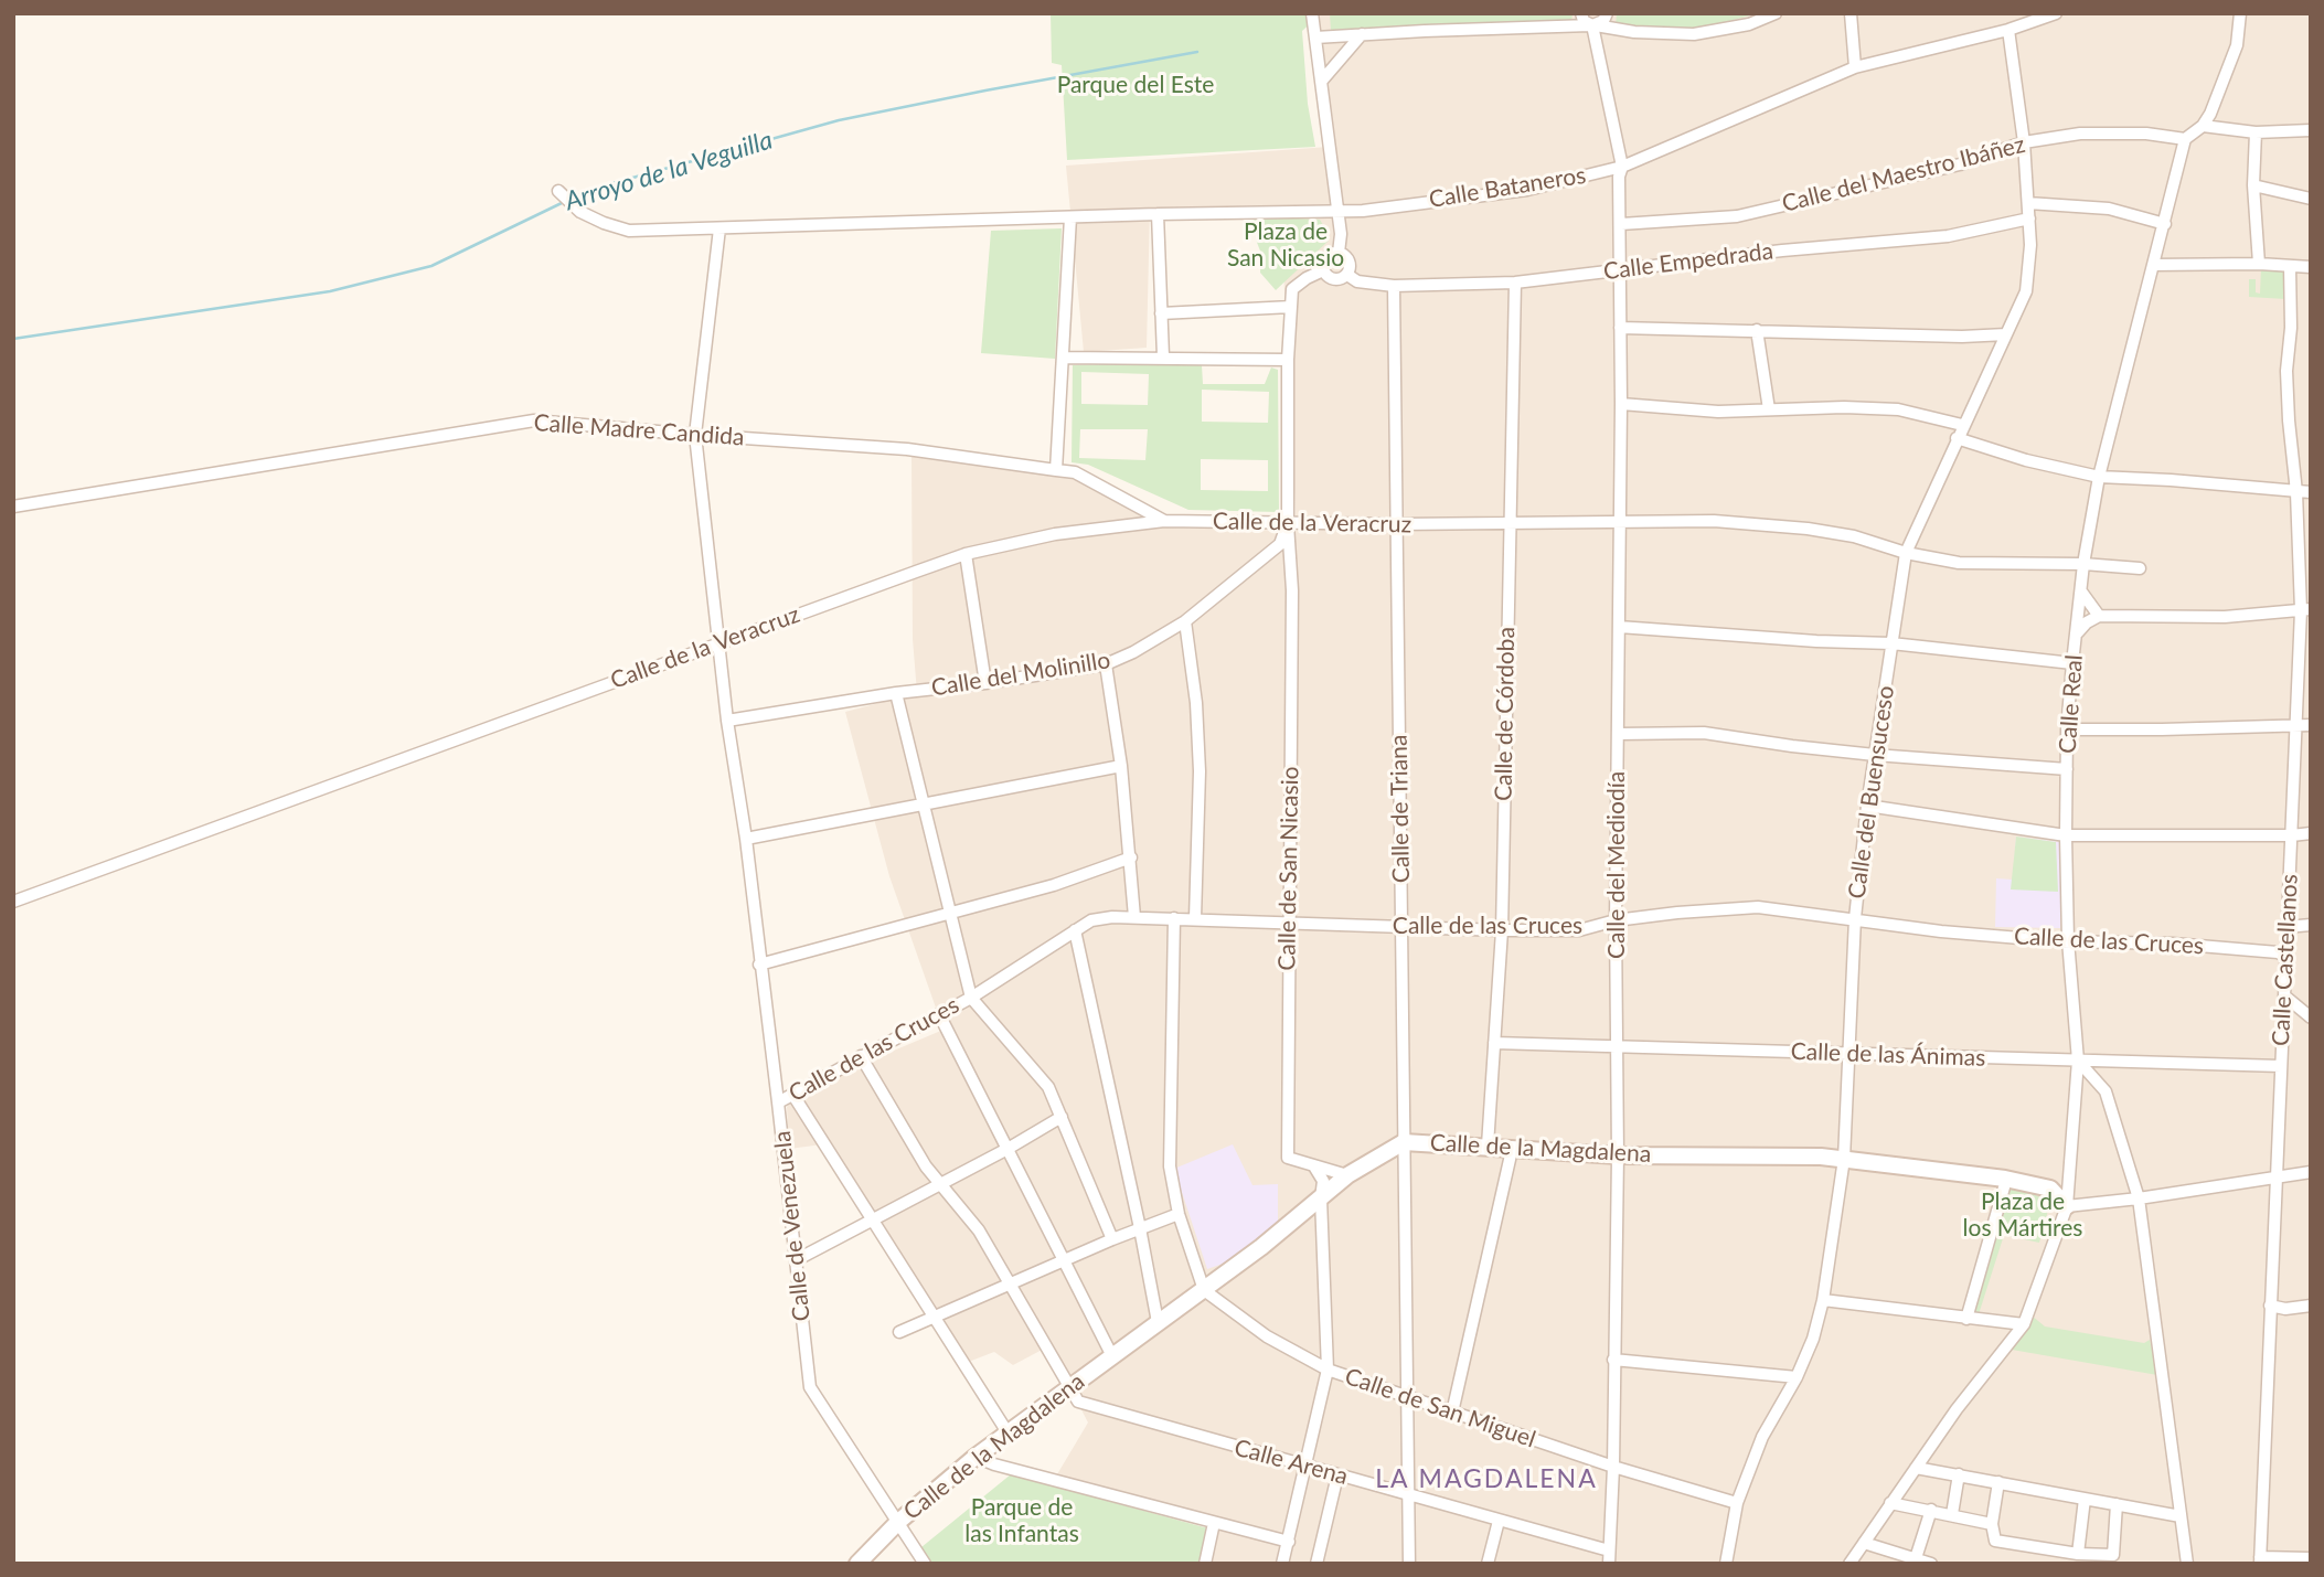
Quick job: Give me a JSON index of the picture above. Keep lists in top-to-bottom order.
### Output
{
  "streets": {
    "street": [
      "Calle del Maestro Ibáñez",
      "Calle Bataneros",
      "Calle Empedrada",
      "Calle Madre Candida",
      "Calle de la Veracruz",
      "Calle del Molinillo",
      "Calle Real",
      "Calle de Córdoba",
      "Calle del Buensuceso",
      "Calle de Triana",
      "Calle del Mediodía",
      "Calle de San Nicasio",
      "Calle de las Cruces",
      "Calle Castellanos",
      "Calle de las Ánimas",
      "Calle de la Magdalena",
      "Calle de Venezuela",
      "Calle de San Miguel",
      "Calle Arena"
    ]
  },
  "crossings": [
    ["Calle del Maestro Ibáñez", "Calle Real"],
    ["Calle del Maestro Ibáñez", "Calle del Buensuceso"],
    ["Calle del Maestro Ibáñez", "Calle del Mediodía"],
    ["Calle Bataneros", "Calle del Buensuceso"],
    ["Calle Bataneros", "Calle del Mediodía"],
    ["Calle Bataneros", "Calle de Venezuela"],
    ["Calle Empedrada", "Calle de Córdoba"],
    ["Calle Empedrada", "Calle del Buensuceso"],
    ["Calle Empedrada", "Calle de Triana"],
    ["Calle Empedrada", "Calle del Mediodía"],
    ["Calle Madre Candida", "Calle de la Veracruz"],
    ["Calle Madre Candida", "Calle de Venezuela"],
    ["Calle de la Veracruz", "Calle Real"],
    ["Calle de la Veracruz", "Calle de Córdoba"],
    ["Calle de la Veracruz", "Calle del Buensuceso"],
    ["Calle de la Veracruz", "Calle de Triana"],
    ["Calle de la Veracruz", "Calle del Mediodía"],
    ["Calle de la Veracruz", "Calle de Venezuela"],
    ["Calle del Molinillo", "Calle de San Nicasio"],
    ["Calle del Molinillo", "Calle de Venezuela"],
    ["Calle Real", "Calle de las Cruces"],
    ["Calle Real", "Calle de las Ánimas"],
    ["Calle Real", "Calle de la Magdalena"],
    ["Calle de Córdoba", "Calle de las Cruces"],
    ["Calle de Córdoba", "Calle de las Ánimas"],
    ["Calle de Córdoba", "Calle de la Magdalena"],
    ["Calle del Buensuceso", "Calle de las Cruces"],
    ["Calle del Buensuceso", "Calle de las Ánimas"],
    ["Calle del Buensuceso", "Calle de la Magdalena"],
    ["Calle del Buensuceso", "Calle de San Miguel"],
    ["Calle de Triana", "Calle de las Cruces"],
    ["Calle de Triana", "Calle de la Magdalena"],
    ["Calle de Triana", "Calle de San Miguel"],
    ["Calle de Triana", "Calle Arena"],
    ["Calle del Mediodía", "Calle de las Cruces"],
    ["Calle del Mediodía", "Calle de las Ánimas"],
    ["Calle del Mediodía", "Calle de la Magdalena"],
    ["Calle del Mediodía", "Calle de San Miguel"],
    ["Calle del Mediodía", "Calle Arena"],
    ["Calle de San Nicasio", "Calle de las Cruces"],
    ["Calle de las Cruces", "Calle Castellanos"],
    ["Calle de las Cruces", "Calle de Venezuela"],
    ["Calle Castellanos", "Calle de las Ánimas"],
    ["Calle de la Magdalena", "Calle de Venezuela"],
    ["Calle de la Magdalena", "Calle de San Miguel"],
    ["Calle de la Magdalena", "Calle Arena"]
  ],
  "districts": ["LA MAGDALENA"],
  "water": ["Arroyo de la Veguilla"],
  "parks": [
    "Parque del Este",
    "Plaza de San Nicasio",
    "Plaza de los Mártires",
    "Parque de las Infantas"
  ]
}
